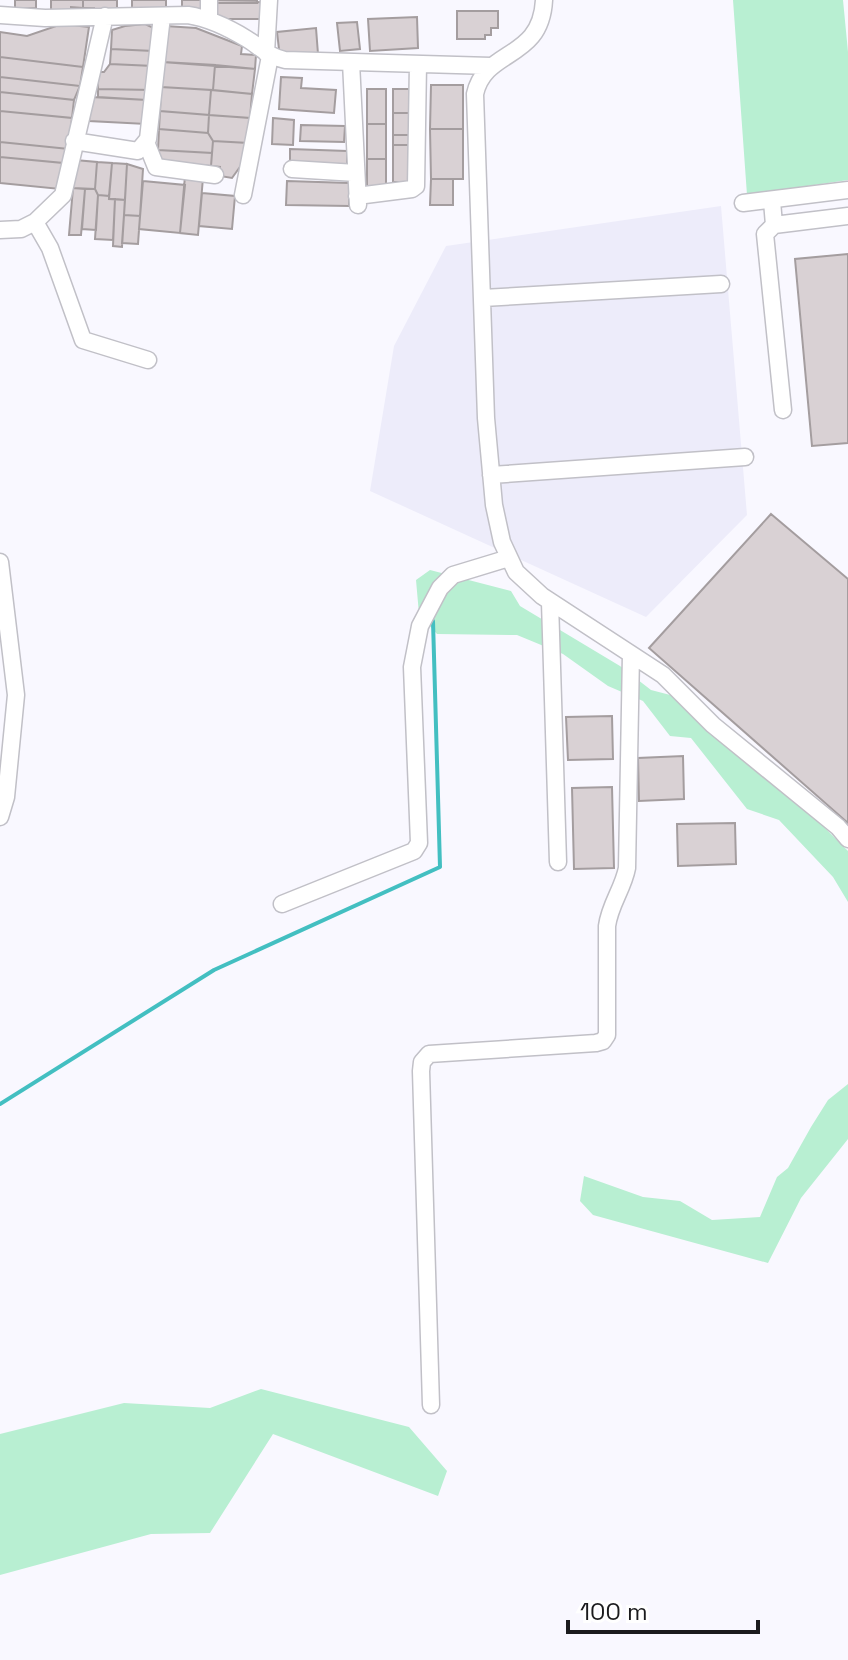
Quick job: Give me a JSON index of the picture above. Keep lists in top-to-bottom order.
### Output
{
  "scale_bar": "100 m"
}
